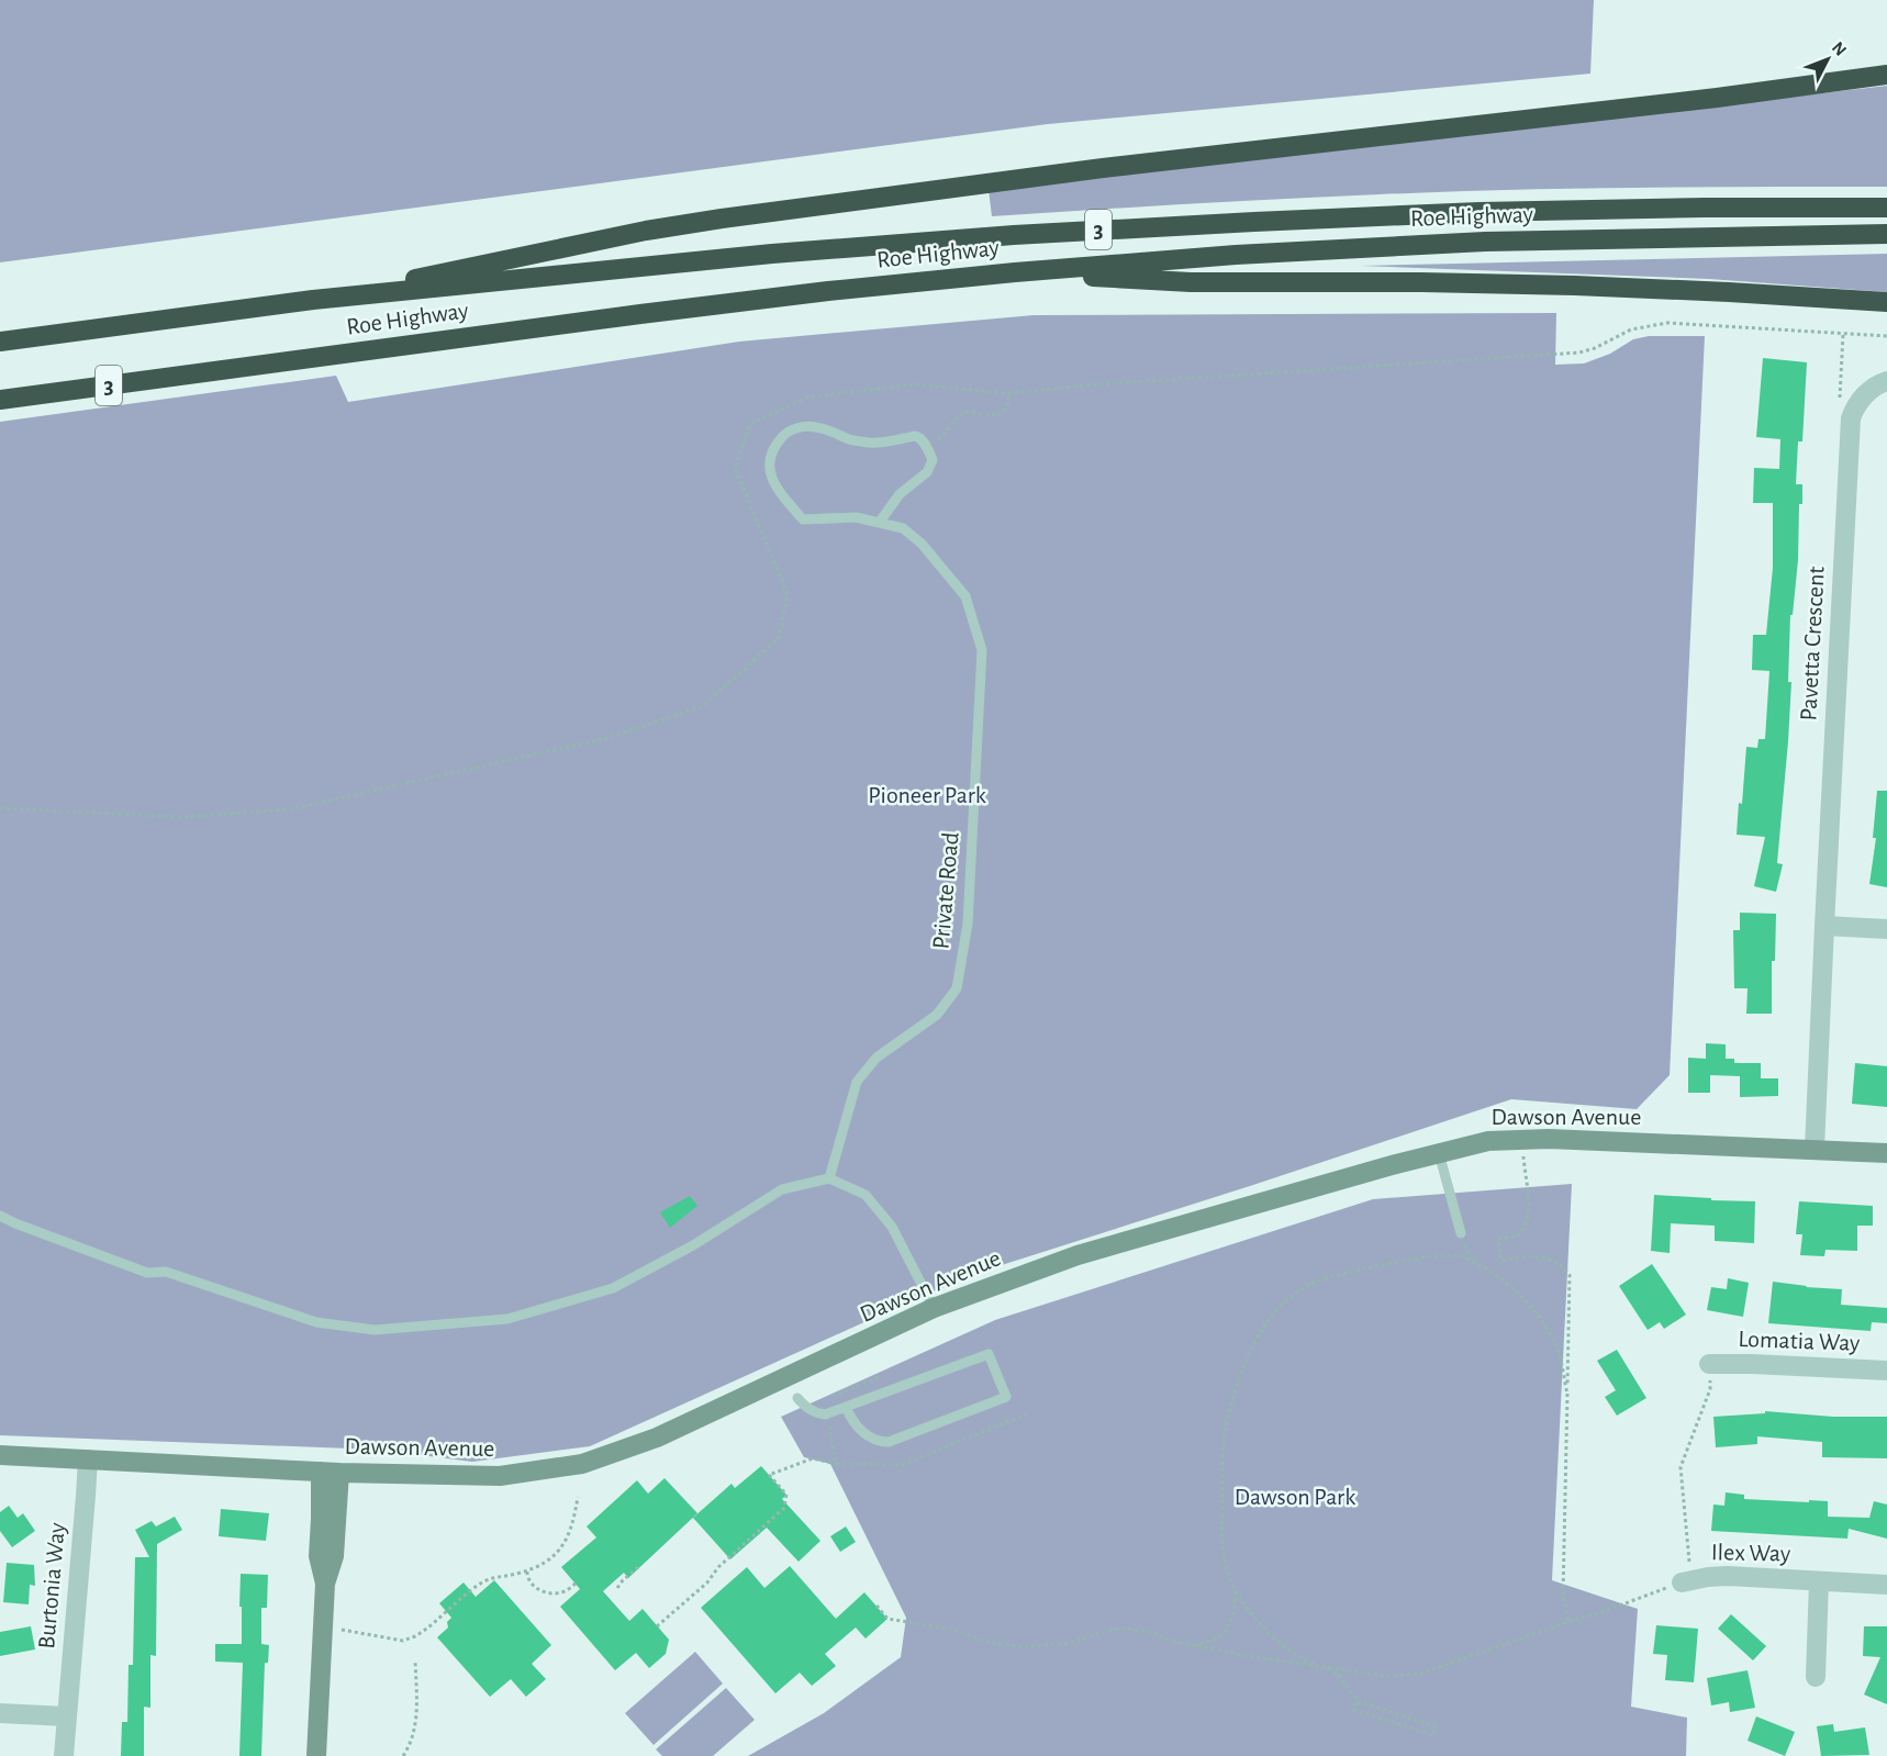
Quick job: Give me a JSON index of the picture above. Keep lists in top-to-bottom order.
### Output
{
  "streets": {
    "highway": ["Roe Highway", "3"],
    "main road": ["Dawson Avenue"],
    "street": [
      "Pavetta Crescent",
      "Lomatia Way",
      "Ilex Way",
      "Burtonia Way"
    ],
    "lane": ["Private Road"]
  },
  "crossings": [
    ["Pavetta Crescent", "Dawson Avenue"],
    ["Dawson Avenue", "Burtonia Way"]
  ],
  "parks": ["Pioneer Park", "Dawson Park"],
  "north": "top right"
}
